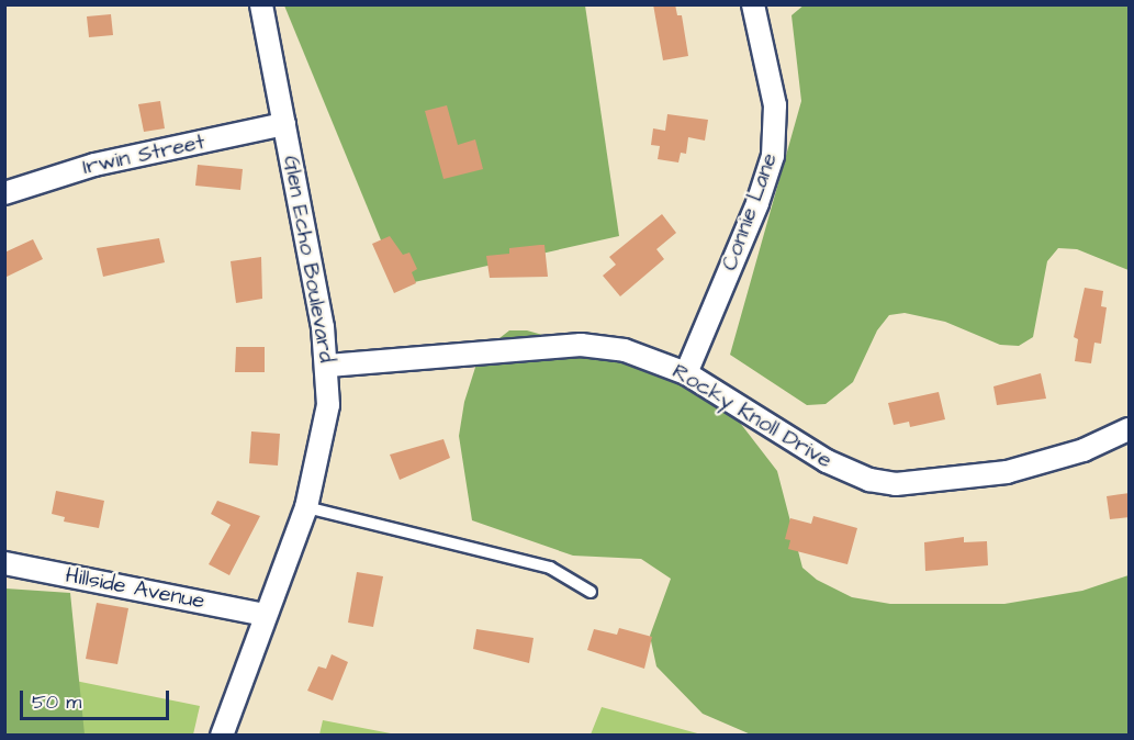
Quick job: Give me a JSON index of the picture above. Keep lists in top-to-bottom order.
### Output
{
  "streets": {
    "street": [
      "Irwin Street",
      "Connie Lane",
      "Glen Echo Boulevard",
      "Rocky Knoll Drive",
      "Hillside Avenue"
    ]
  },
  "crossings": [
    ["Irwin Street", "Glen Echo Boulevard"],
    ["Connie Lane", "Rocky Knoll Drive"],
    ["Glen Echo Boulevard", "Rocky Knoll Drive"],
    ["Glen Echo Boulevard", "Hillside Avenue"]
  ],
  "scale_bar": "50 m"
}
